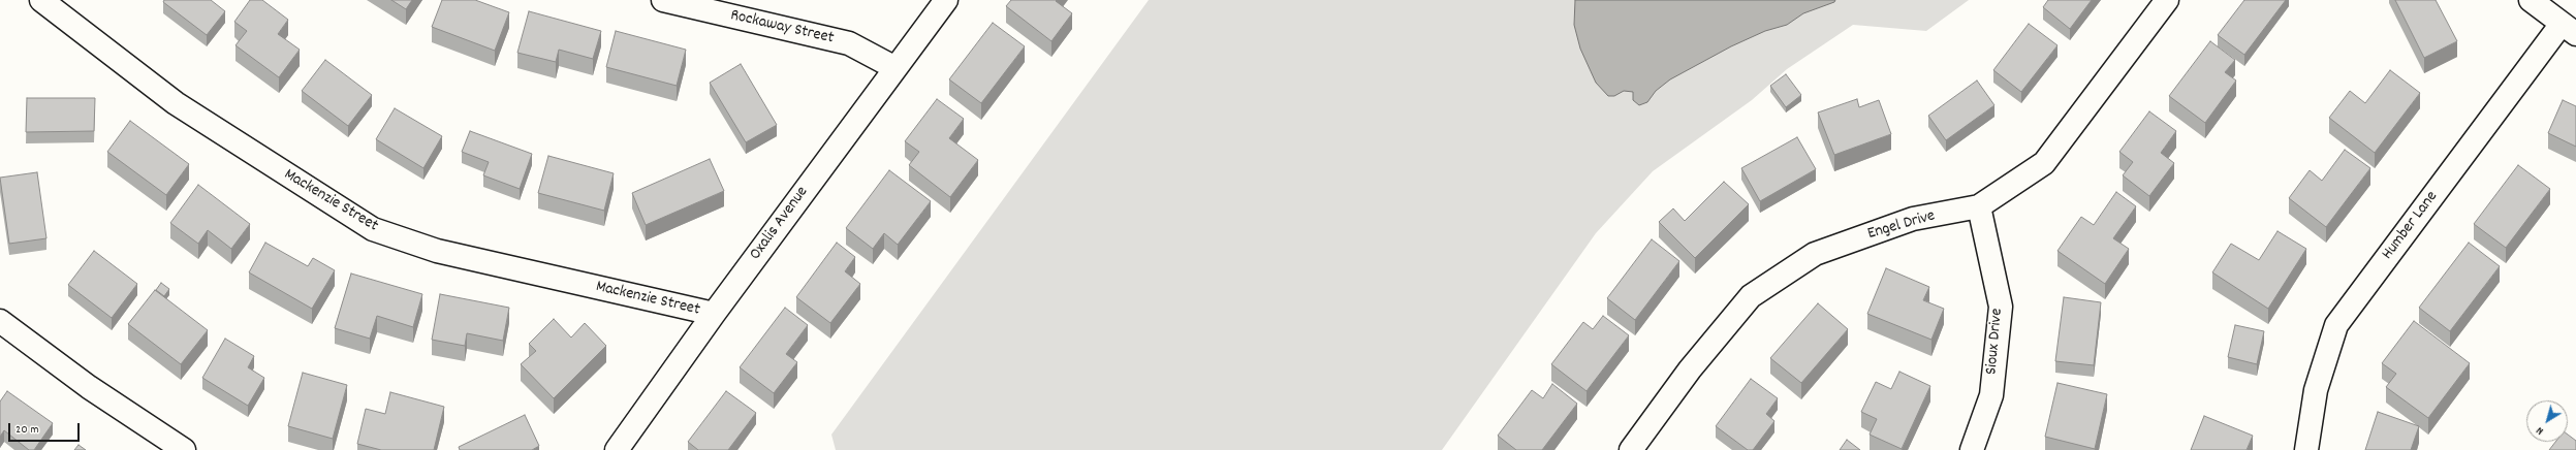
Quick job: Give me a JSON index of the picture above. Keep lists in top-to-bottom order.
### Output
{
  "streets": {
    "street": [
      "Rockaway Street",
      "Mackenzie Street",
      "Oxalis Avenue",
      "Engel Drive",
      "Humber Lane",
      "Sioux Drive"
    ]
  },
  "crossings": [
    ["Rockaway Street", "Oxalis Avenue"],
    ["Mackenzie Street", "Oxalis Avenue"],
    ["Engel Drive", "Sioux Drive"]
  ],
  "scale_bar": "20 m",
  "north": "bottom left"
}
